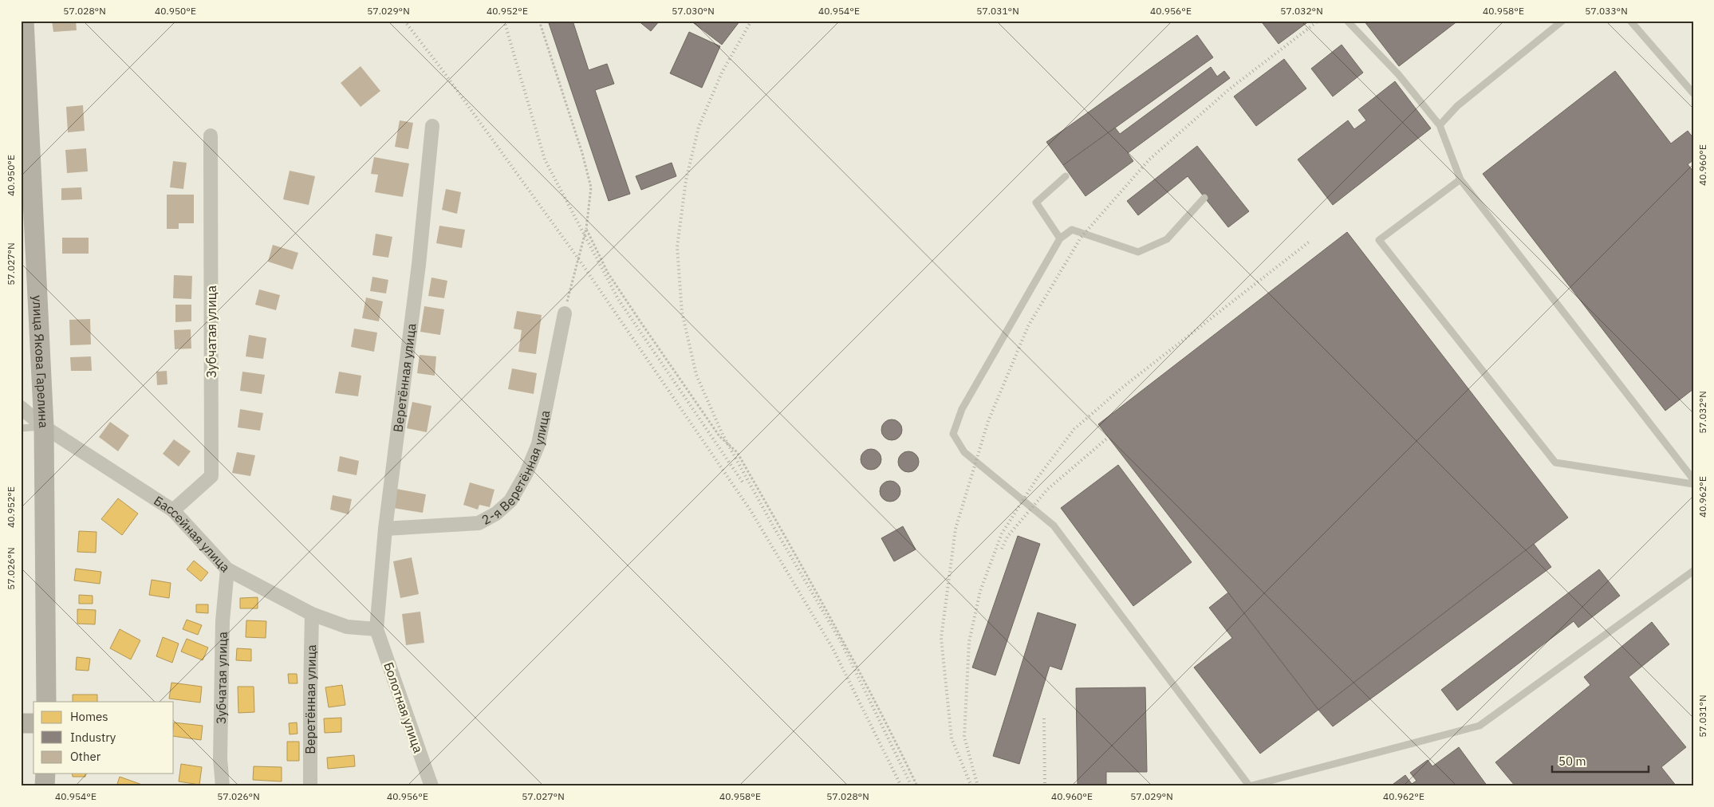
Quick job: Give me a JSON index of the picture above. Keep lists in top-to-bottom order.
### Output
{
  "streets": {
    "main road": ["улица Якова Гарелина"],
    "street": [
      "Зубчатая улица",
      "Веретённая улица",
      "2-я Веретённая улица",
      "Бассейная улица",
      "Болотная улица"
    ]
  },
  "crossings": [
    ["Зубчатая улица", "Бассейная улица"],
    ["улица Якова Гарелина", "Бассейная улица"],
    ["Веретённая улица", "2-я Веретённая улица"],
    ["Веретённая улица", "Бассейная улица"],
    ["Веретённая улица", "Болотная улица"],
    ["Бассейная улица", "Болотная улица"]
  ],
  "legend": ["Homes", "Industry", "Other"],
  "scale_bar": "50 m",
  "coordinates": [
    "57.028°N",
    "40.950°E",
    "57.029°N",
    "40.952°E",
    "57.030°N",
    "40.954°E",
    "57.031°N",
    "40.956°E",
    "57.032°N",
    "40.958°E",
    "57.033°N",
    "40.960°E",
    "57.027°N",
    "40.962°E",
    "57.026°N"
  ]
}
